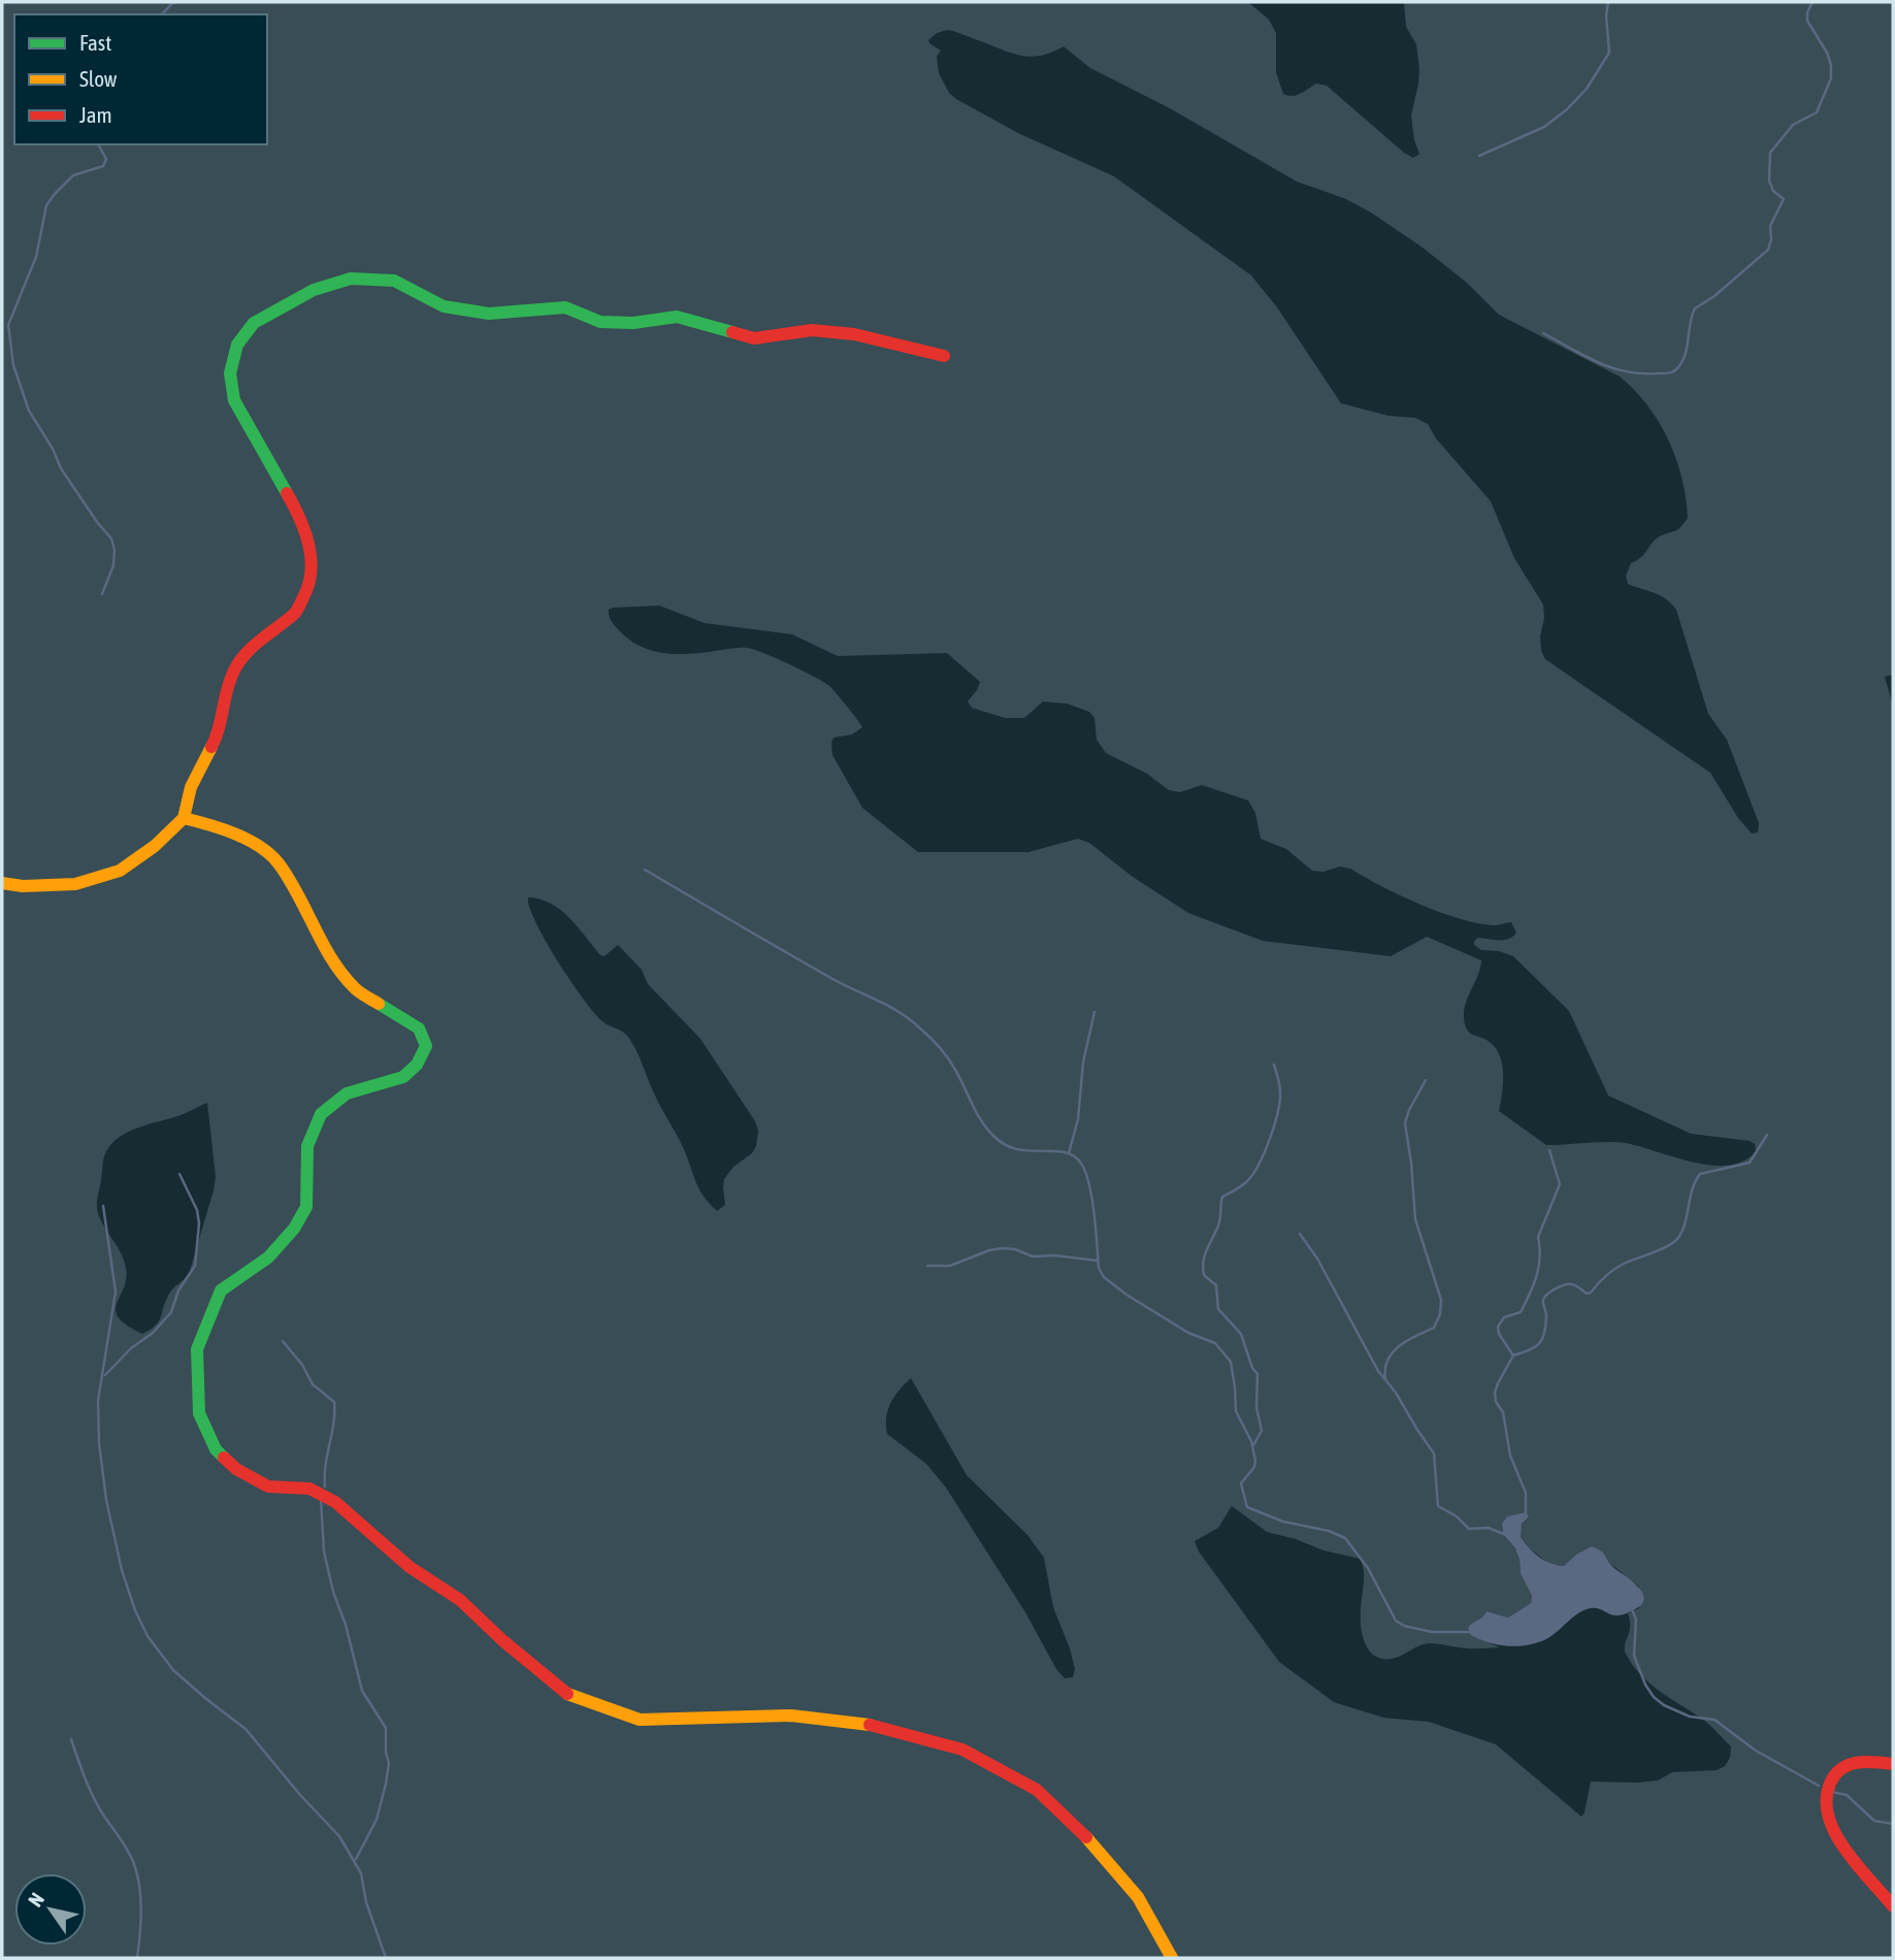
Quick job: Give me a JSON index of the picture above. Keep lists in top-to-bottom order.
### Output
{
  "legend": ["Fast", "Slow", "Jam"],
  "north": "top left"
}
